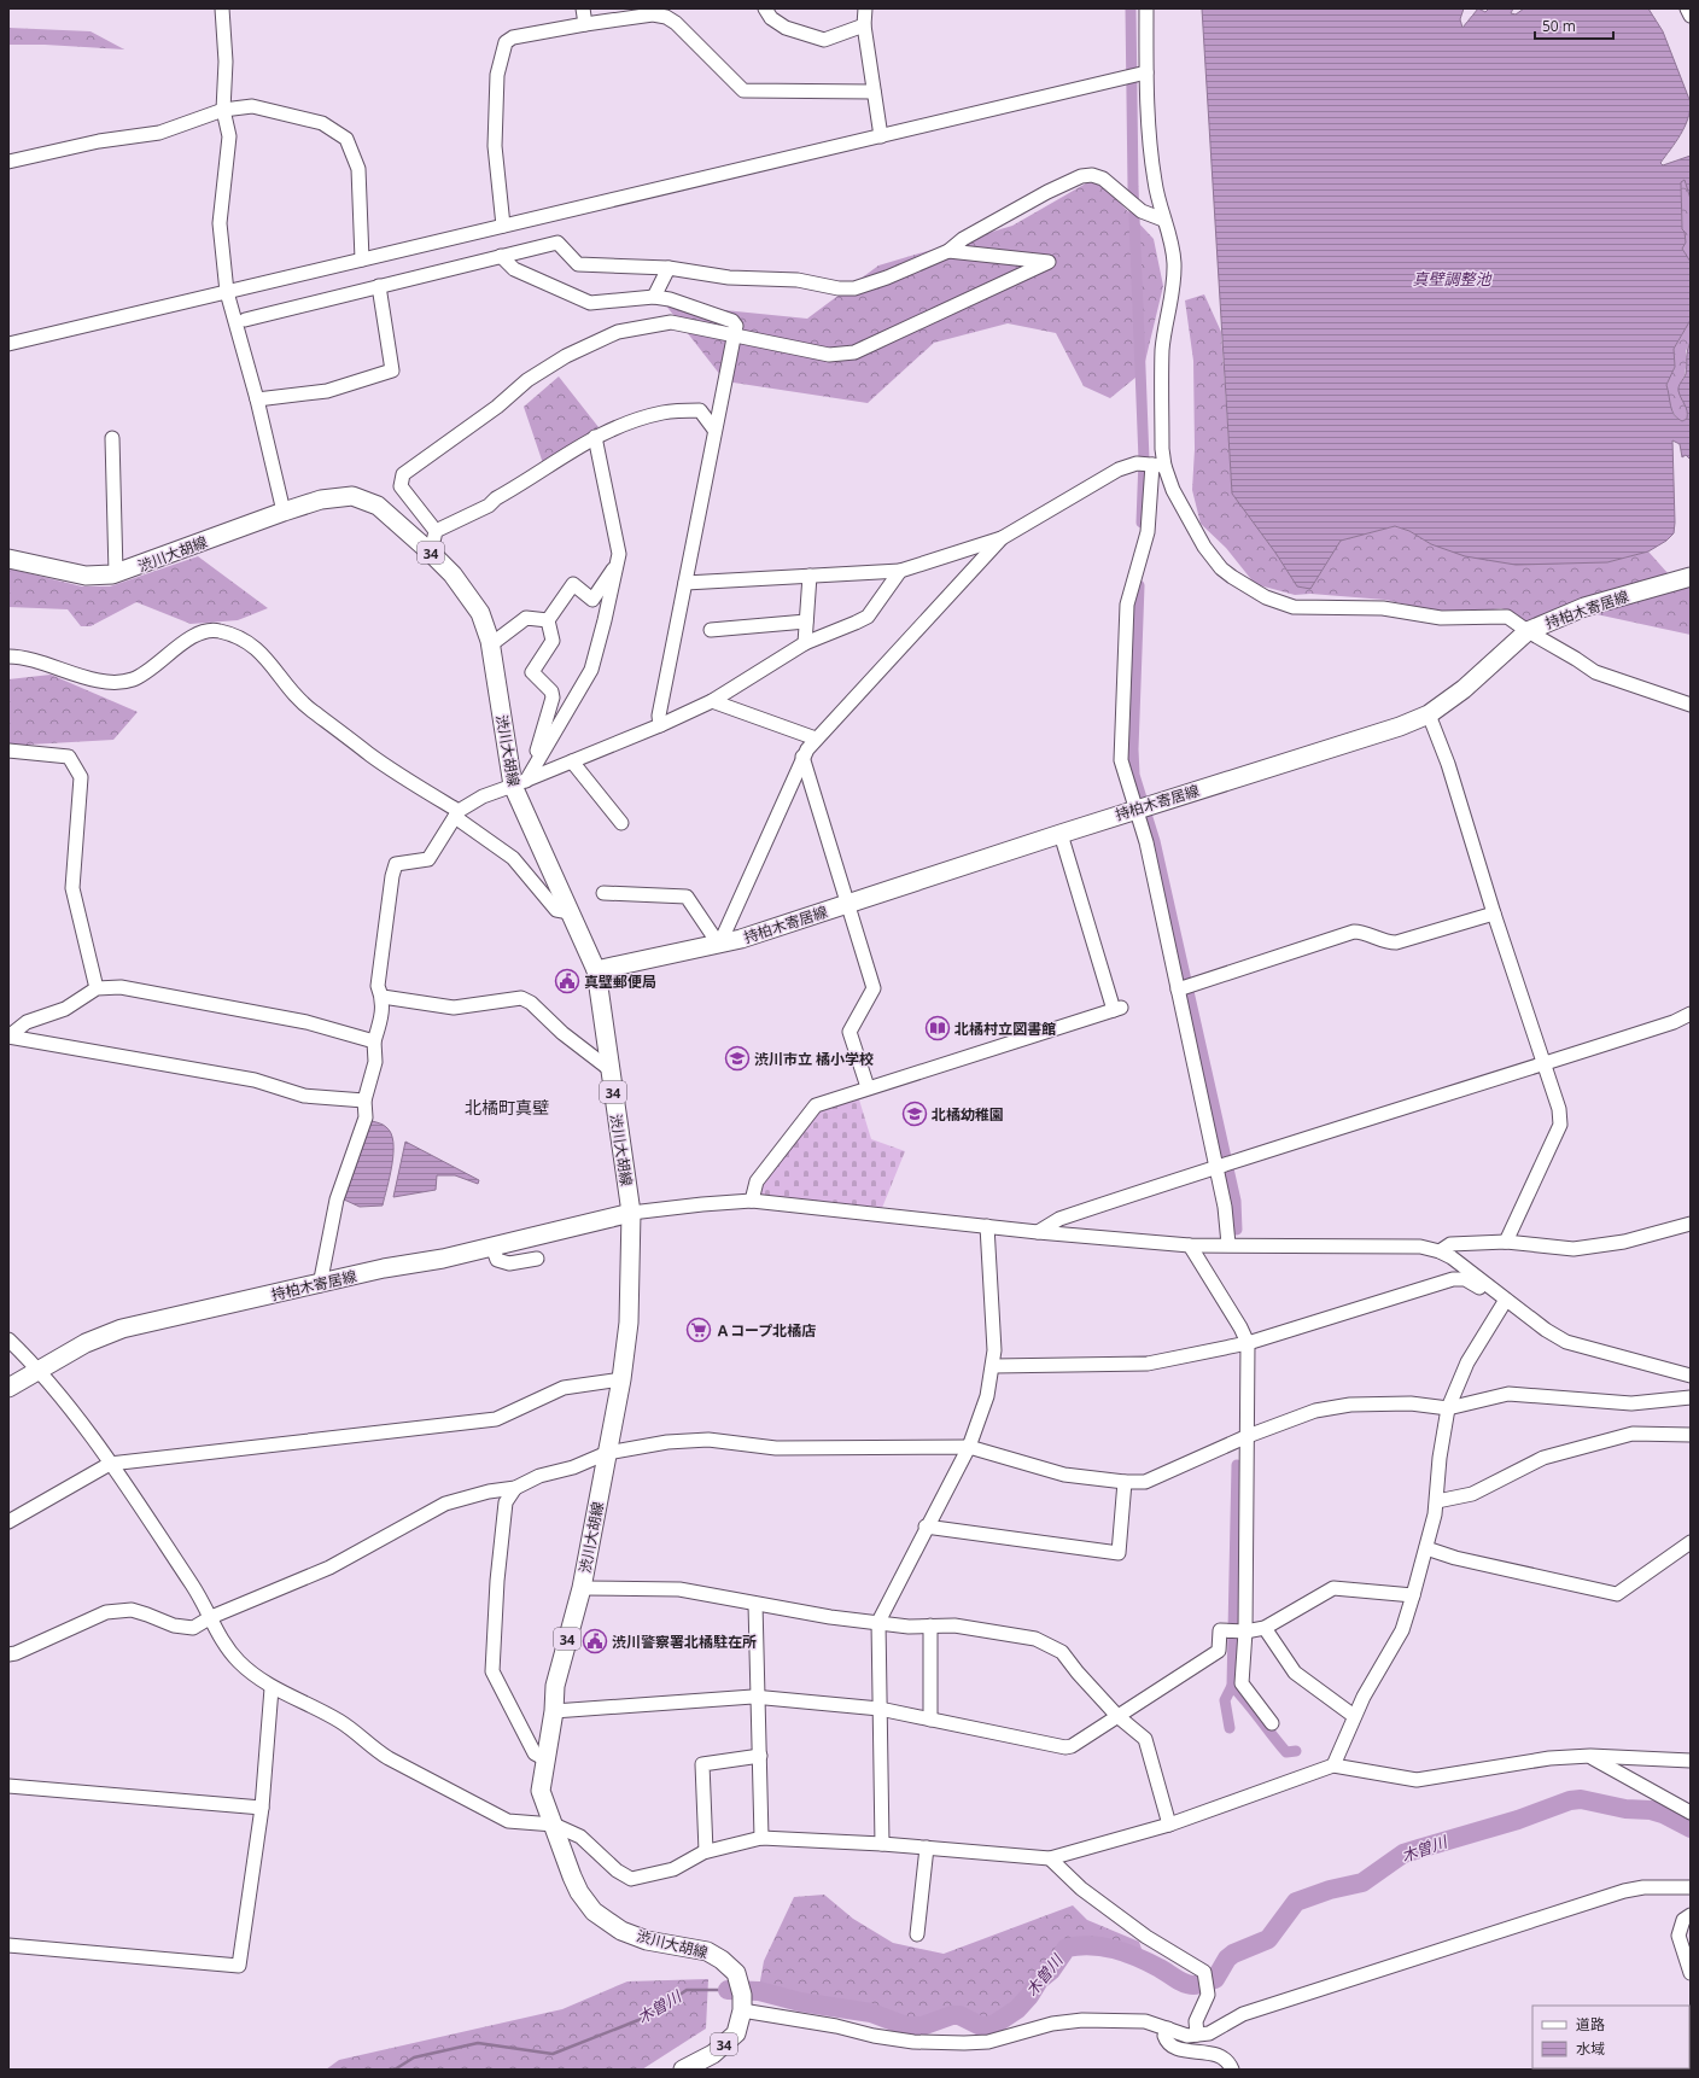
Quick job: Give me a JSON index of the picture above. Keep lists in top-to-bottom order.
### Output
{
  "streets": {
    "main road": ["34", "渋川大胡線", "持柏木寄居線"]
  },
  "crossings": [
    ["渋川大胡線", "持柏木寄居線"]
  ],
  "districts": ["北橘町真壁"],
  "water": ["真壁調整池", "木曽川"],
  "places": {
    "public building": ["真壁郵便局", "渋川警察署北橘駐在所"],
    "library": ["北橘村立図書館"],
    "school or university": ["渋川市立 橘小学校", "北橘幼稚園"],
    "supermarket": ["Ａコープ北橘店"]
  },
  "legend": ["道路", "水域"],
  "scale_bar": "50 m"
}
